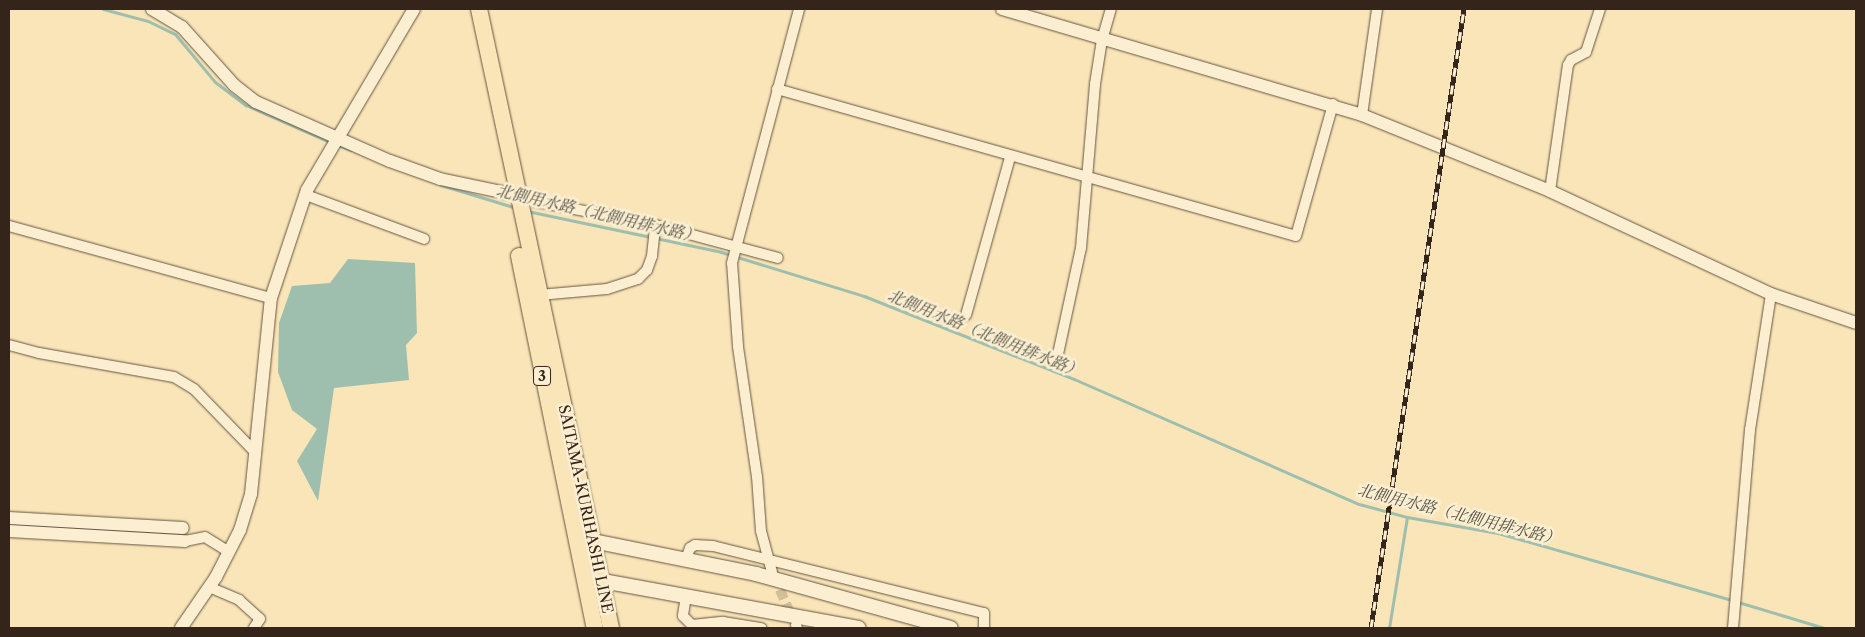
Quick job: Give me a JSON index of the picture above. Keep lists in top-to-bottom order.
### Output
{
  "streets": {
    "main road": ["3", "SAITAMA-KURIHASHI LINE"]
  },
  "water": ["北側用水路（北側用排水路）"]
}
